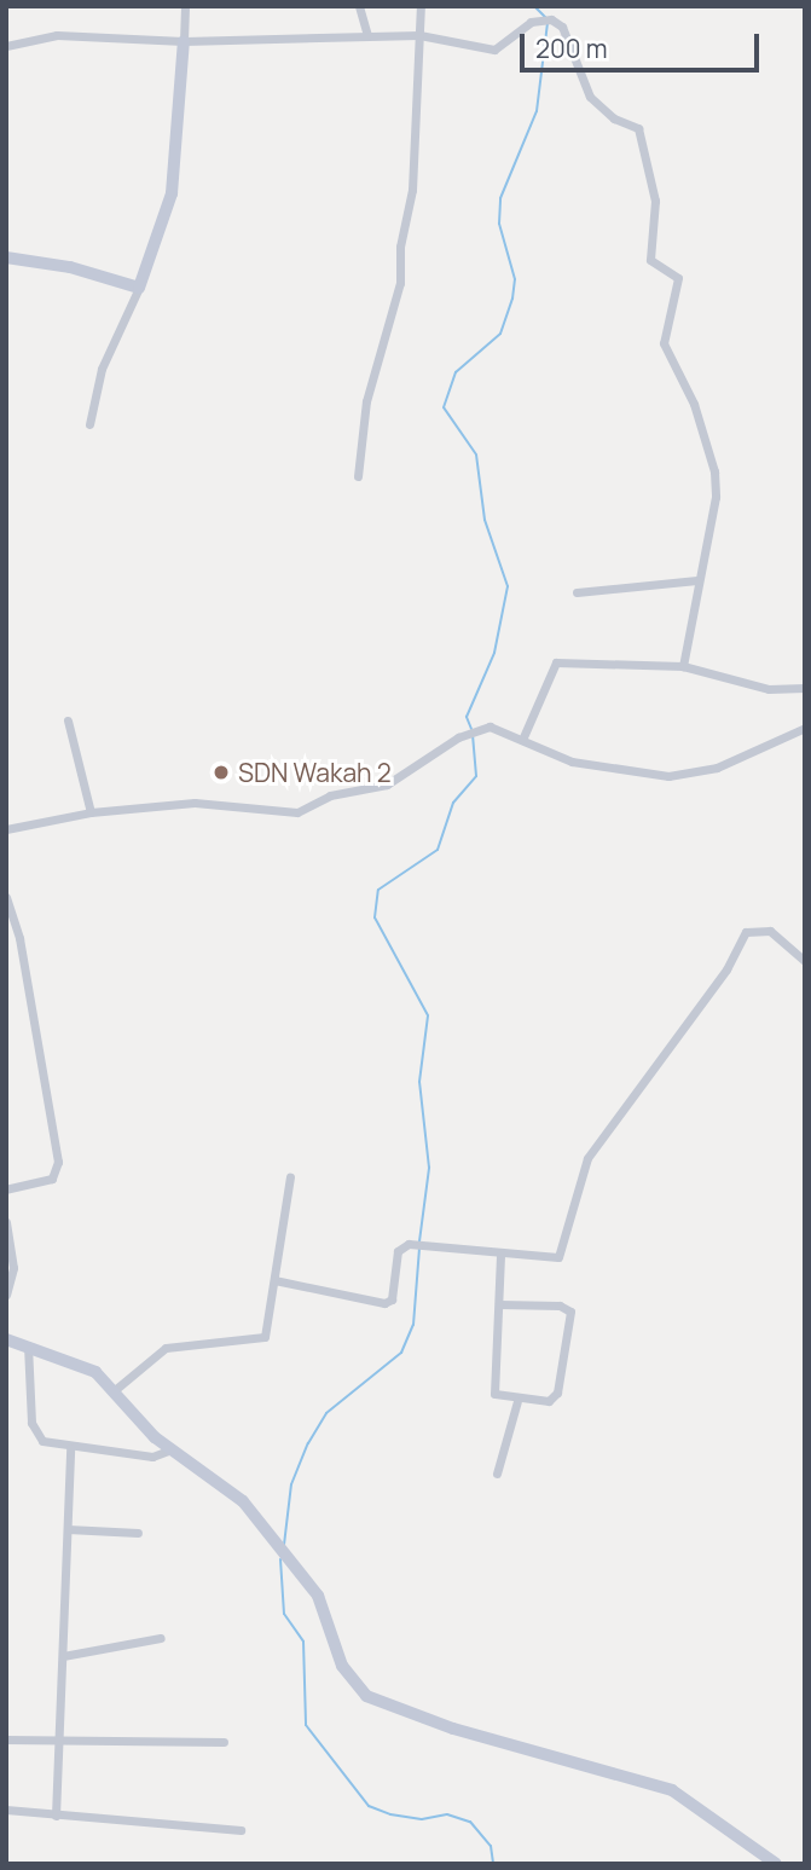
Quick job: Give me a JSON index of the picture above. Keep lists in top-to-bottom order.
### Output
{
  "places": ["SDN Wakah 2"],
  "scale_bar": "200 m"
}
